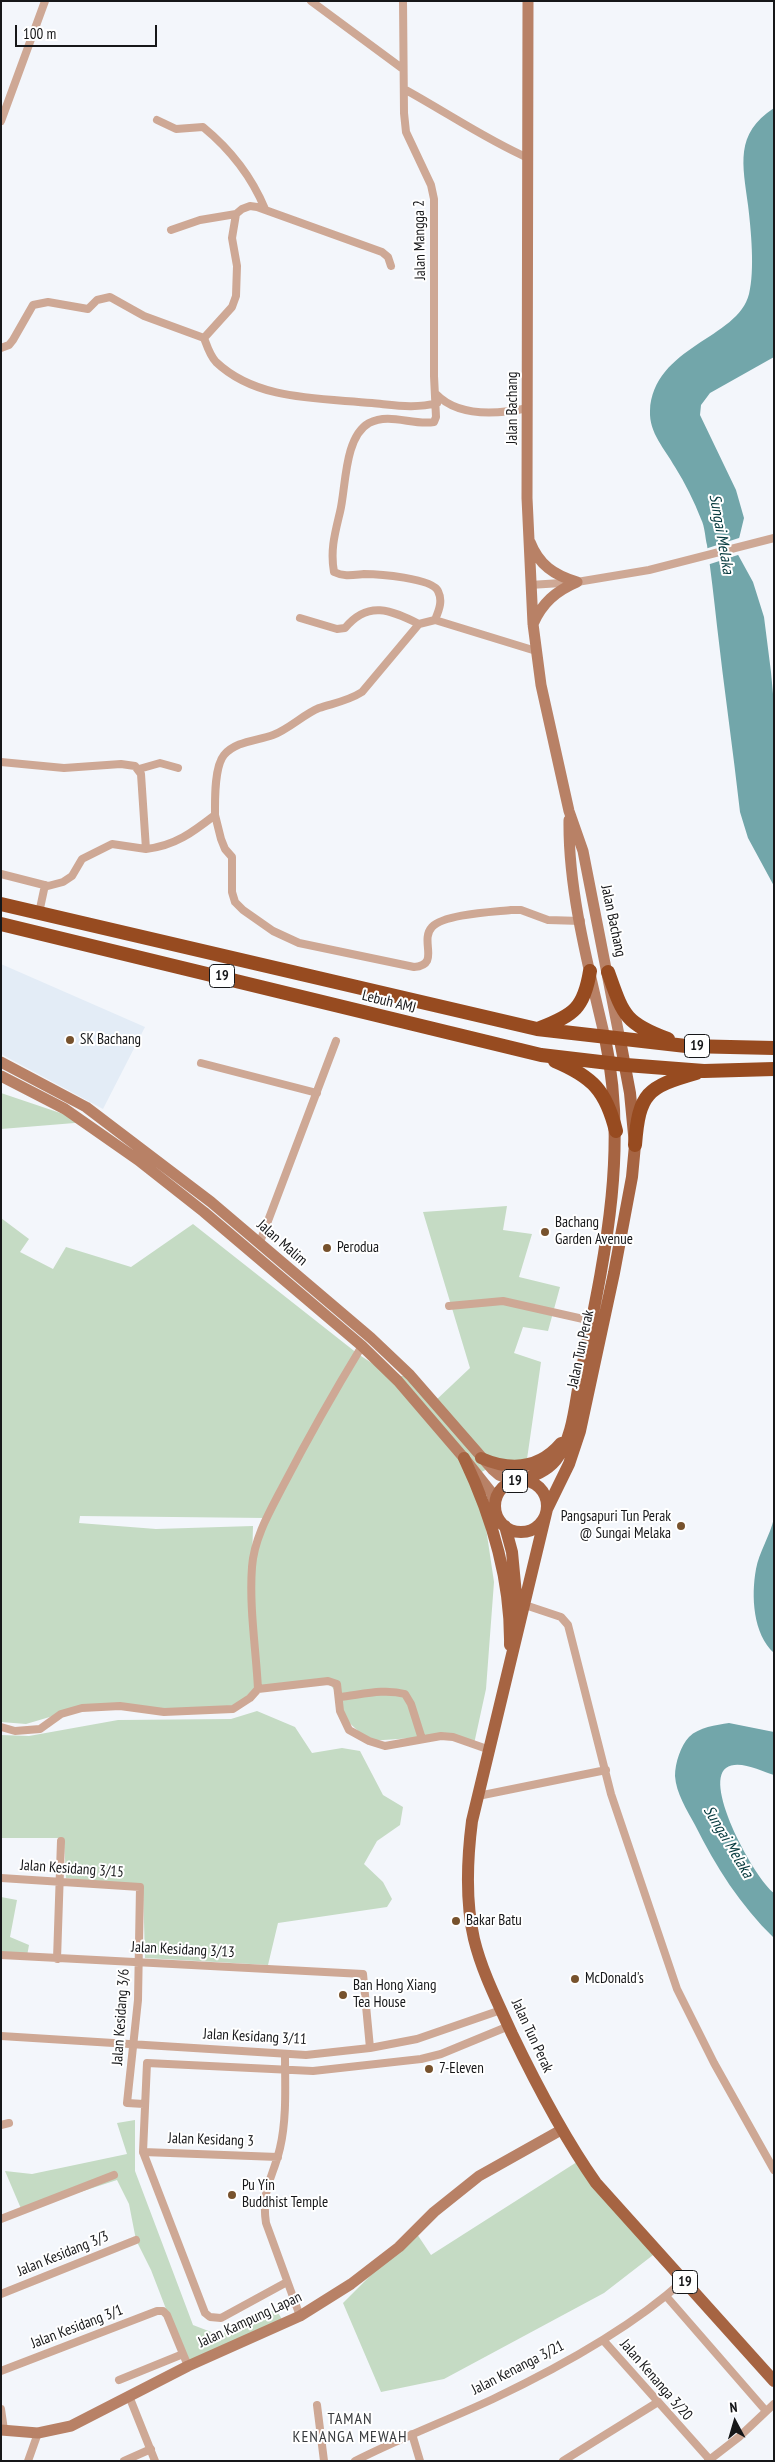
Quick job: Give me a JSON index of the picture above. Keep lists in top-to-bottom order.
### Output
{
  "streets": {
    "highway": ["19", "Lebuh AMJ"],
    "main road": ["Jalan Tun Perak"],
    "street": [
      "Jalan Mangga 2",
      "Jalan Bachang",
      "Jalan Malim",
      "Jalan Kesidang 3/15",
      "Jalan Kesidang 3/13",
      "Jalan Kesidang 3/6",
      "Jalan Kesidang 3/11",
      "Jalan Kesidang 3",
      "Jalan Kesidang 3/3",
      "Jalan Kampung Lapan",
      "Jalan Kesidang 3/1",
      "Jalan Kenanga 3/21",
      "Jalan Kenanga 3/20"
    ]
  },
  "crossings": [
    ["Jalan Bachang", "Lebuh AMJ"],
    ["Jalan Bachang", "Jalan Tun Perak"],
    ["19", "Jalan Malim"],
    ["19", "Jalan Tun Perak"],
    ["Lebuh AMJ", "Jalan Tun Perak"],
    ["Jalan Malim", "Jalan Tun Perak"],
    ["Jalan Tun Perak", "Jalan Kesidang 3/11"],
    ["Jalan Tun Perak", "Jalan Kampung Lapan"],
    ["Jalan Tun Perak", "Jalan Kenanga 3/21"],
    ["Jalan Kesidang 3/15", "Jalan Kesidang 3/6"],
    ["Jalan Kesidang 3/13", "Jalan Kesidang 3/6"],
    ["Jalan Kesidang 3/13", "Jalan Kesidang 3/11"],
    ["Jalan Kesidang 3/6", "Jalan Kesidang 3/11"],
    ["Jalan Kesidang 3/6", "Jalan Kesidang 3"],
    ["Jalan Kenanga 3/21", "Jalan Kenanga 3/20"]
  ],
  "districts": ["TAMAN KENANGA MEWAH"],
  "water": ["Sungai Melaka"],
  "places": [
    "SK Bachang",
    "Bachang Garden Avenue",
    "Perodua",
    "Pangsapuri Tun Perak @ Sungai Melaka",
    "Bakar Batu",
    "McDonald's",
    "Ban Hong Xiang Tea House",
    "7-Eleven",
    "Pu Yin Buddhist Temple"
  ],
  "scale_bar": "100 m",
  "north": "top"
}
